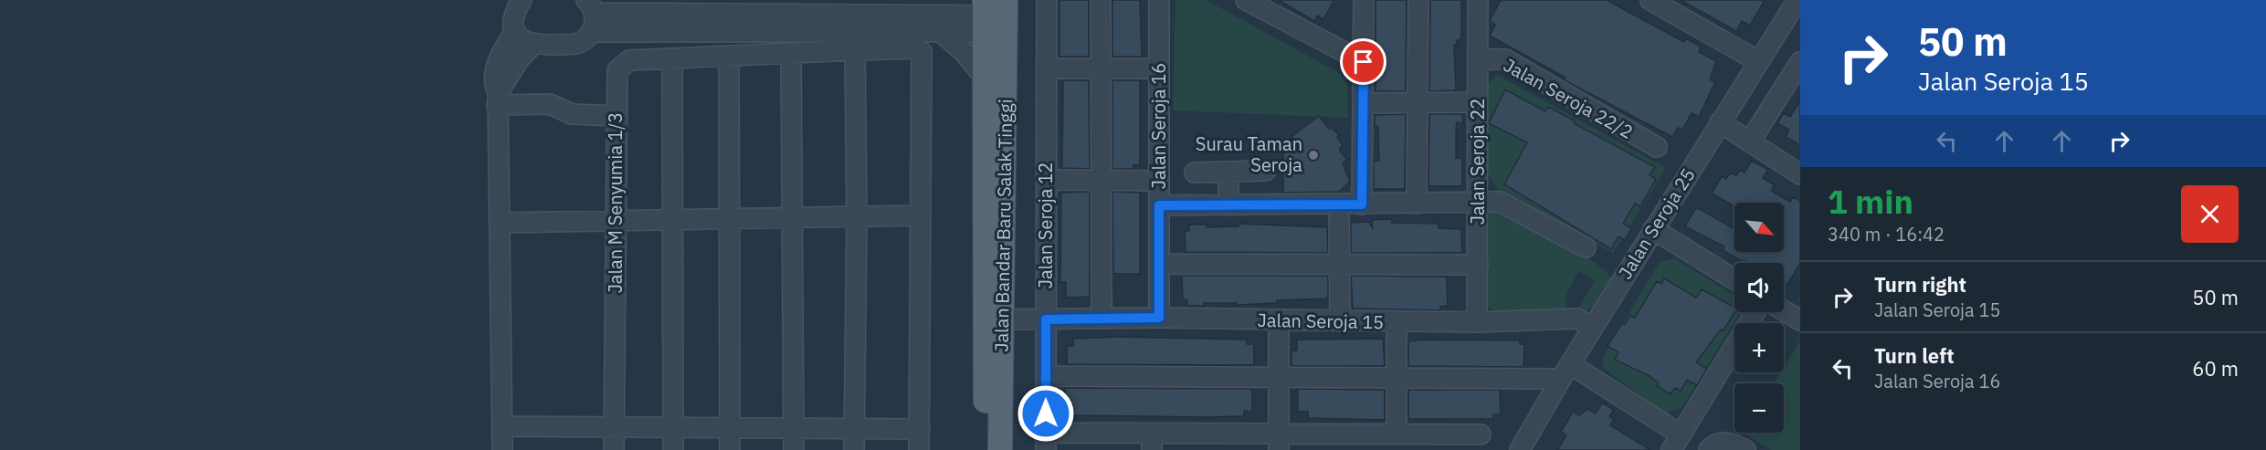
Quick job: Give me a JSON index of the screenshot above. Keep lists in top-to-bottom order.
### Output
{
  "streets": {
    "main road": ["Jalan Bandar Baru Salak Tinggi"],
    "street": [
      "Jalan Seroja 22/2",
      "Jalan Seroja 16",
      "Jalan Seroja 22",
      "Jalan M Senyumia 1/3",
      "Jalan Seroja 25",
      "Jalan Seroja 12",
      "Jalan Seroja 15"
    ]
  },
  "crossings": [
    ["Jalan Seroja 22/2", "Jalan Seroja 22"],
    ["Jalan Seroja 16", "Jalan Seroja 15"],
    ["Jalan Seroja 22", "Jalan Seroja 15"],
    ["Jalan Seroja 25", "Jalan Seroja 15"],
    ["Jalan Bandar Baru Salak Tinggi", "Jalan Seroja 15"],
    ["Jalan Seroja 12", "Jalan Seroja 15"]
  ],
  "places": ["Surau Taman Seroja"],
  "north": "bottom right",
  "page": {
    "turn": ["50 m", "Jalan Seroja 15"],
    "heading": ["1 min", "340 m · 16:42"],
    "map_buttons": ["+", "−"],
    "list": [
      {
        "name": "Turn right",
        "note": "Jalan Seroja 15",
        "value": "50 m"
      },
      {
        "name": "Turn left",
        "note": "Jalan Seroja 16",
        "value": "60 m"
      }
    ]
  }
}
